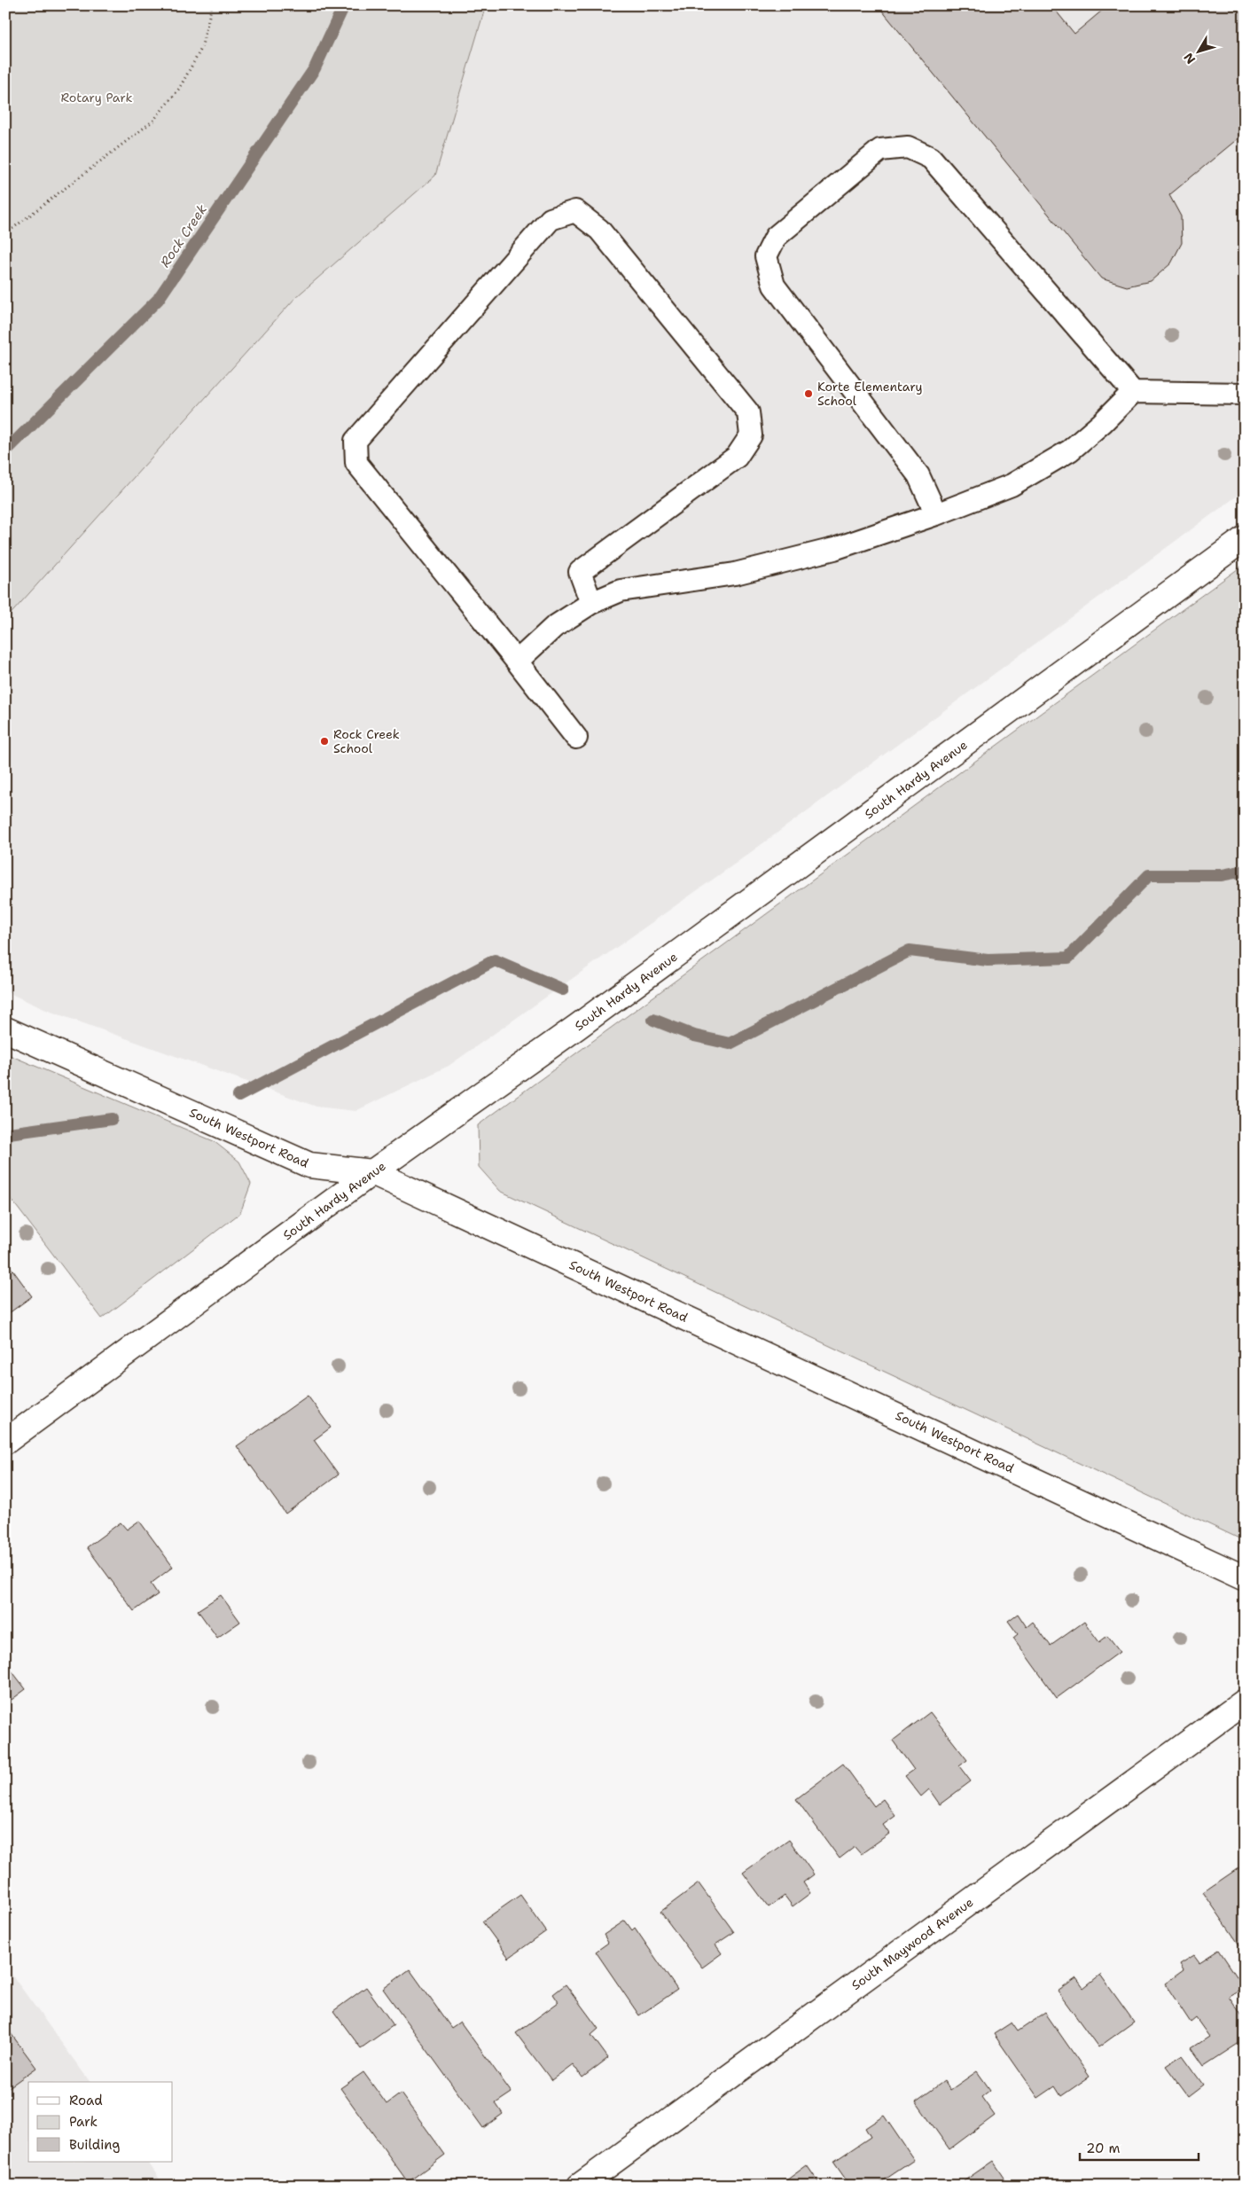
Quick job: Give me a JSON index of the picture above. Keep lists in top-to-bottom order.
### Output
{
  "streets": {
    "street": ["South Hardy Avenue", "South Westport Road", "South Maywood Avenue"]
  },
  "crossings": [
    ["South Hardy Avenue", "South Westport Road"]
  ],
  "water": ["Rock Creek"],
  "parks": ["Rotary Park"],
  "places": ["Korte Elementary School", "Rock Creek School"],
  "legend": ["Road", "Park", "Building"],
  "scale_bar": "20 m",
  "north": "bottom left"
}
